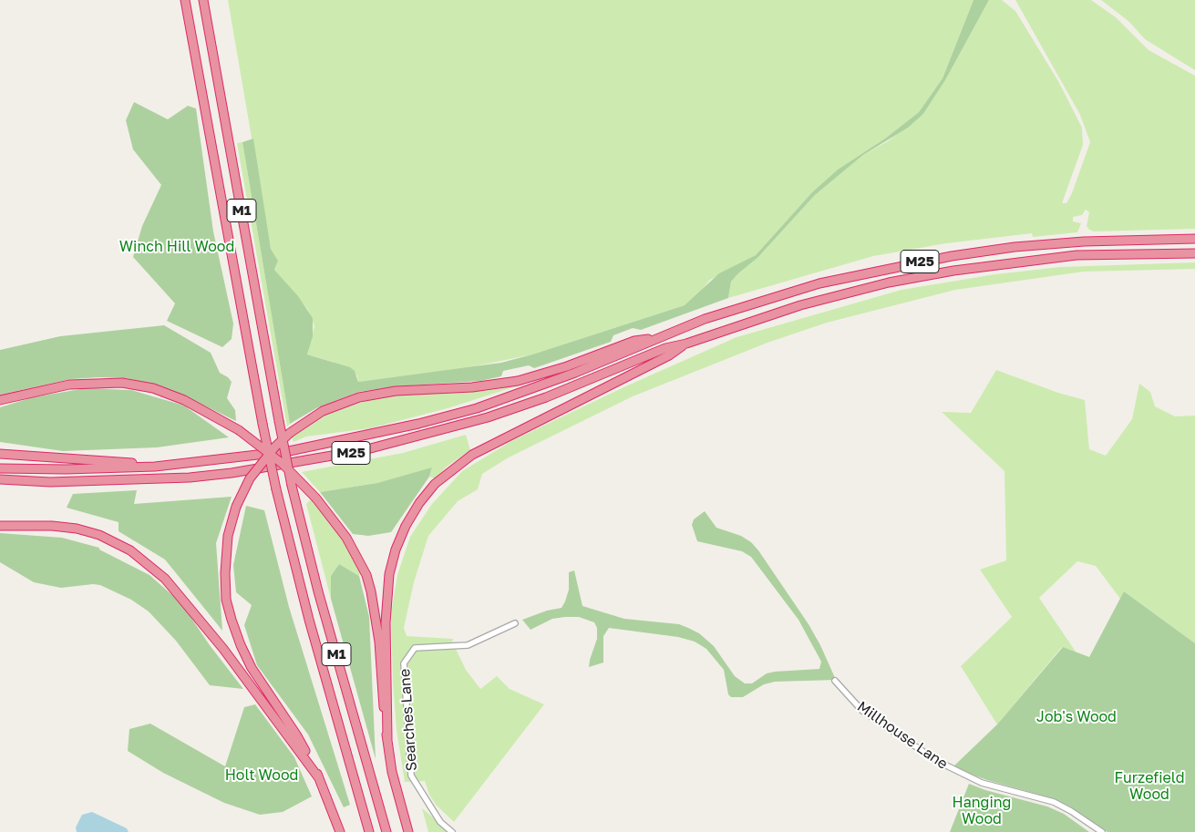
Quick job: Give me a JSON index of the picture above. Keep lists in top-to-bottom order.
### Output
{
  "streets": {
    "highway": ["M1", "M25"],
    "street": ["Searches Lane", "Millhouse Lane"]
  },
  "parks": [
    "Winch Hill Wood",
    "Job's Wood",
    "Holt Wood",
    "Furzefield Wood",
    "Hanging Wood"
  ]
}
